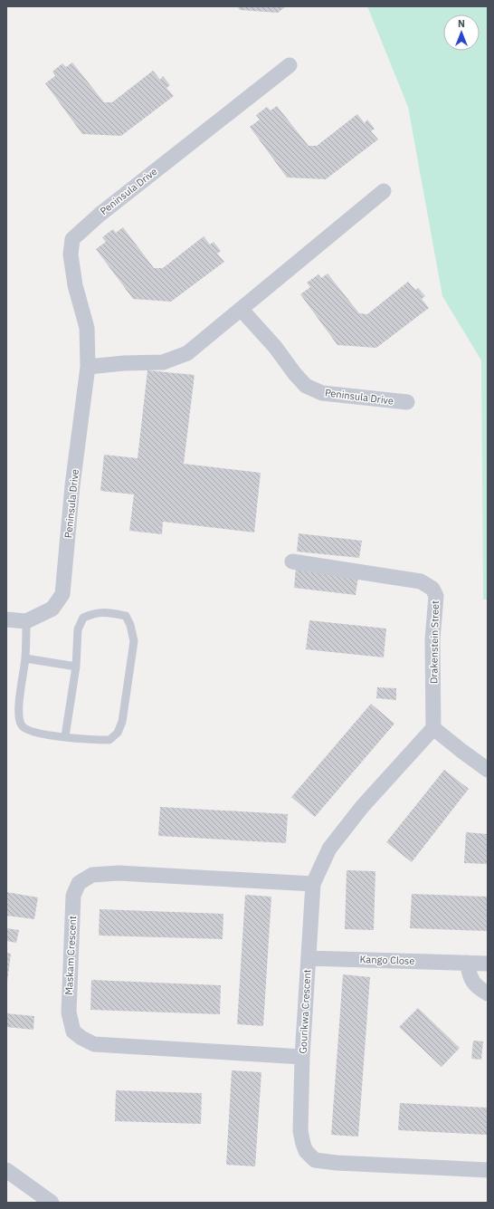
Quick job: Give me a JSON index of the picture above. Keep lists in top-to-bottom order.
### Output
{
  "streets": {
    "street": [
      "Peninsula Drive",
      "Drakenstein Street",
      "Maskam Crescent",
      "Kango Close",
      "Gourikwa Crescent"
    ]
  },
  "crossings": [
    ["Drakenstein Street", "Gourikwa Crescent"],
    ["Maskam Crescent", "Gourikwa Crescent"],
    ["Kango Close", "Gourikwa Crescent"]
  ],
  "north": "top"
}
